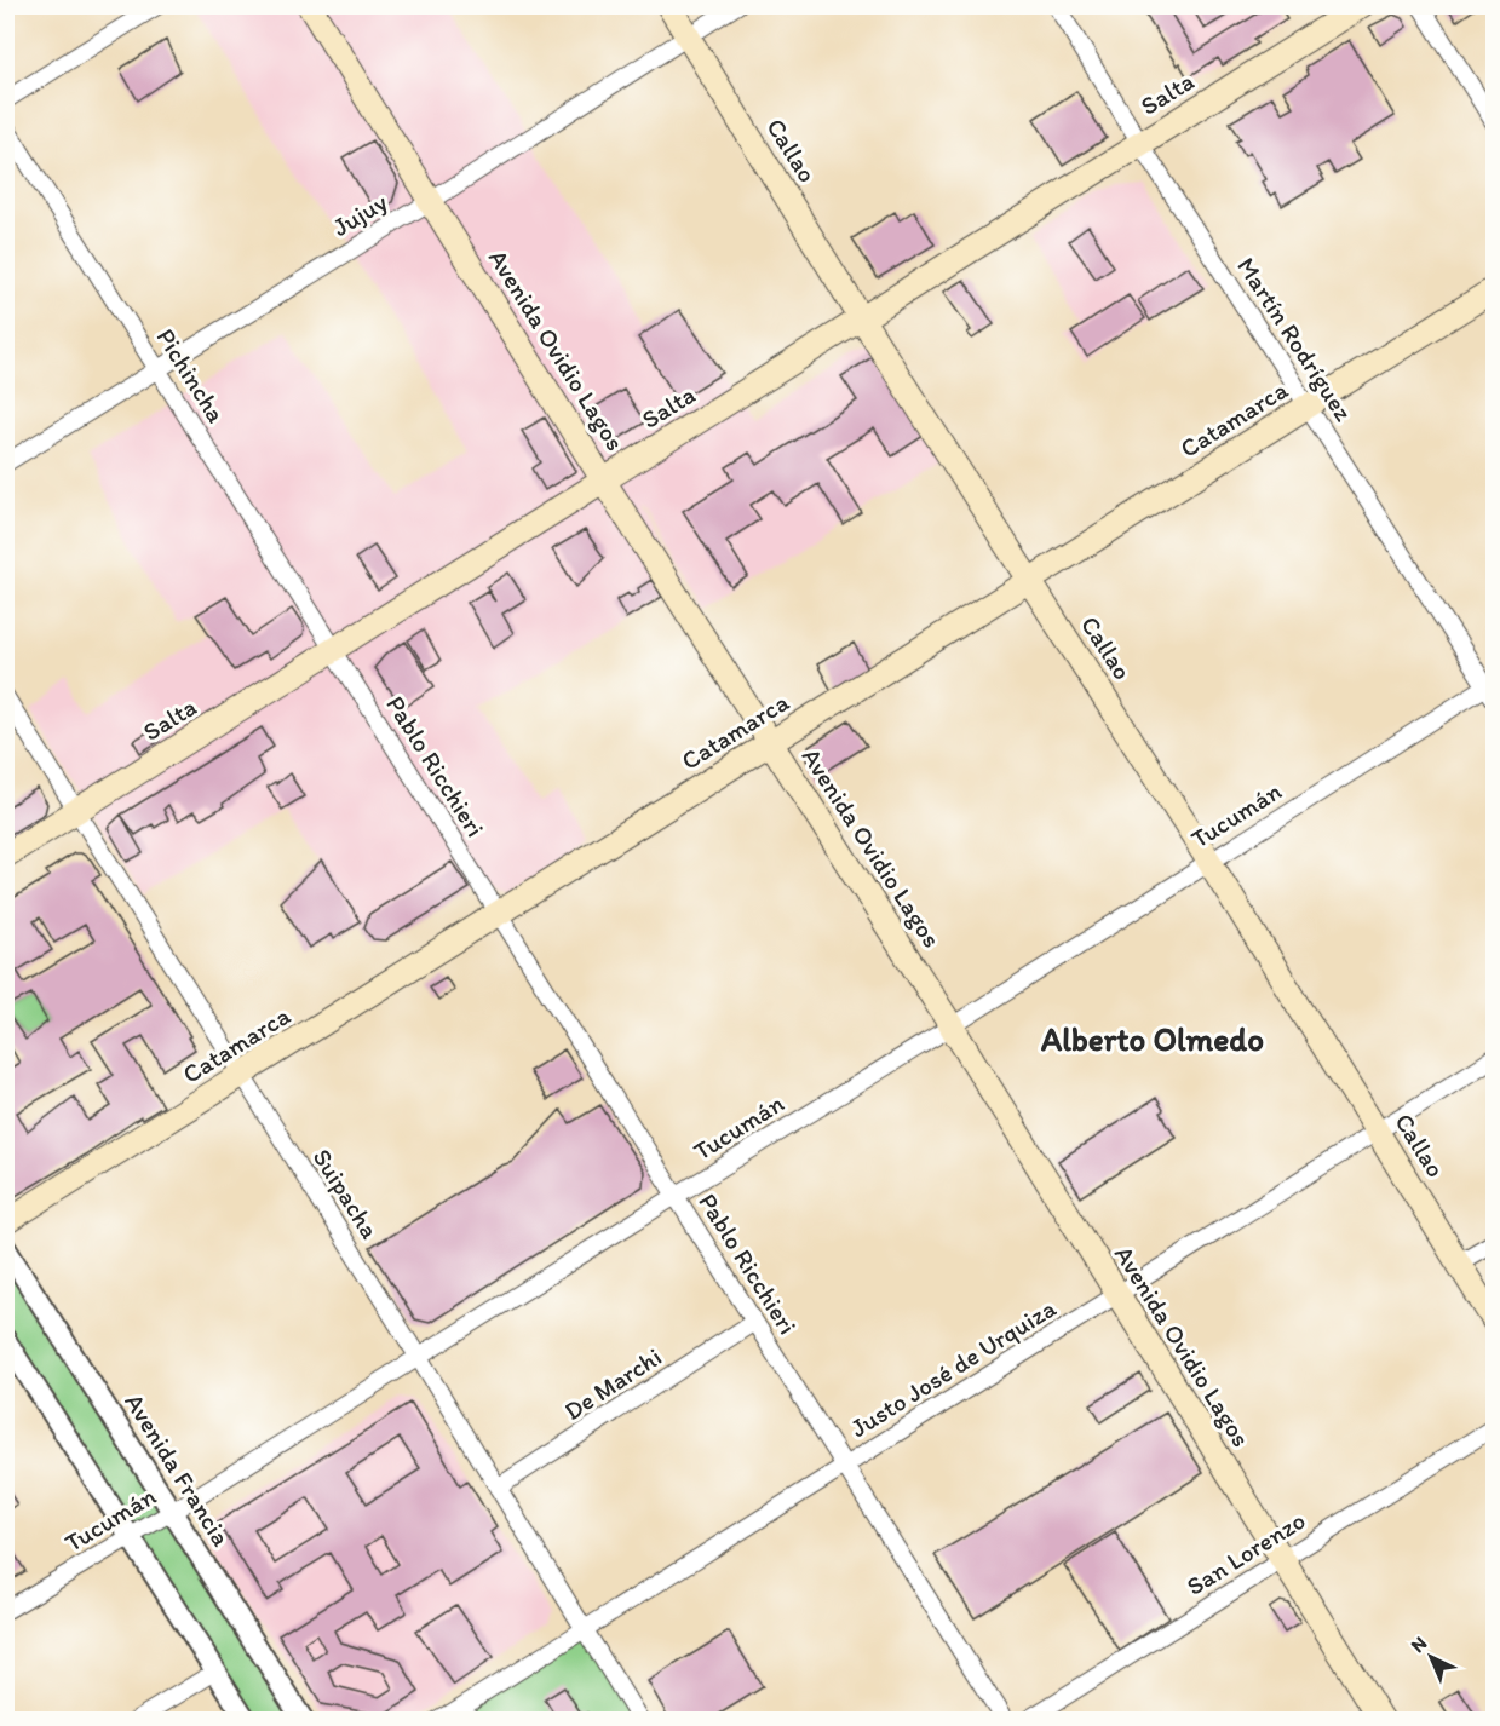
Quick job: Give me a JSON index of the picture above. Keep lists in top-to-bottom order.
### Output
{
  "streets": {
    "main road": [
      "Salta",
      "Callao",
      "Avenida Ovidio Lagos",
      "Catamarca"
    ],
    "street": [
      "Jujuy",
      "Martín Rodríguez",
      "Pichincha",
      "Pablo Ricchieri",
      "Tucumán",
      "Suipacha",
      "Justo José de Urquiza",
      "De Marchi",
      "Avenida Francia",
      "San Lorenzo"
    ]
  },
  "crossings": [
    ["Salta", "Callao"],
    ["Salta", "Martín Rodríguez"],
    ["Salta", "Avenida Ovidio Lagos"],
    ["Salta", "Pichincha"],
    ["Salta", "Pablo Ricchieri"],
    ["Salta", "Suipacha"],
    ["Callao", "Jujuy"],
    ["Callao", "Catamarca"],
    ["Callao", "Tucumán"],
    ["Callao", "Justo José de Urquiza"],
    ["Jujuy", "Avenida Ovidio Lagos"],
    ["Jujuy", "Pichincha"],
    ["Martín Rodríguez", "Catamarca"],
    ["Martín Rodríguez", "Tucumán"],
    ["Avenida Ovidio Lagos", "Catamarca"],
    ["Avenida Ovidio Lagos", "Tucumán"],
    ["Avenida Ovidio Lagos", "Justo José de Urquiza"],
    ["Avenida Ovidio Lagos", "San Lorenzo"],
    ["Pichincha", "Pablo Ricchieri"],
    ["Catamarca", "Pablo Ricchieri"],
    ["Catamarca", "Suipacha"],
    ["Pablo Ricchieri", "Tucumán"],
    ["Pablo Ricchieri", "Justo José de Urquiza"],
    ["Pablo Ricchieri", "De Marchi"],
    ["Tucumán", "Suipacha"],
    ["Tucumán", "Avenida Francia"],
    ["Suipacha", "Justo José de Urquiza"],
    ["Suipacha", "De Marchi"]
  ],
  "districts": ["Alberto Olmedo"],
  "north": "top left"
}
